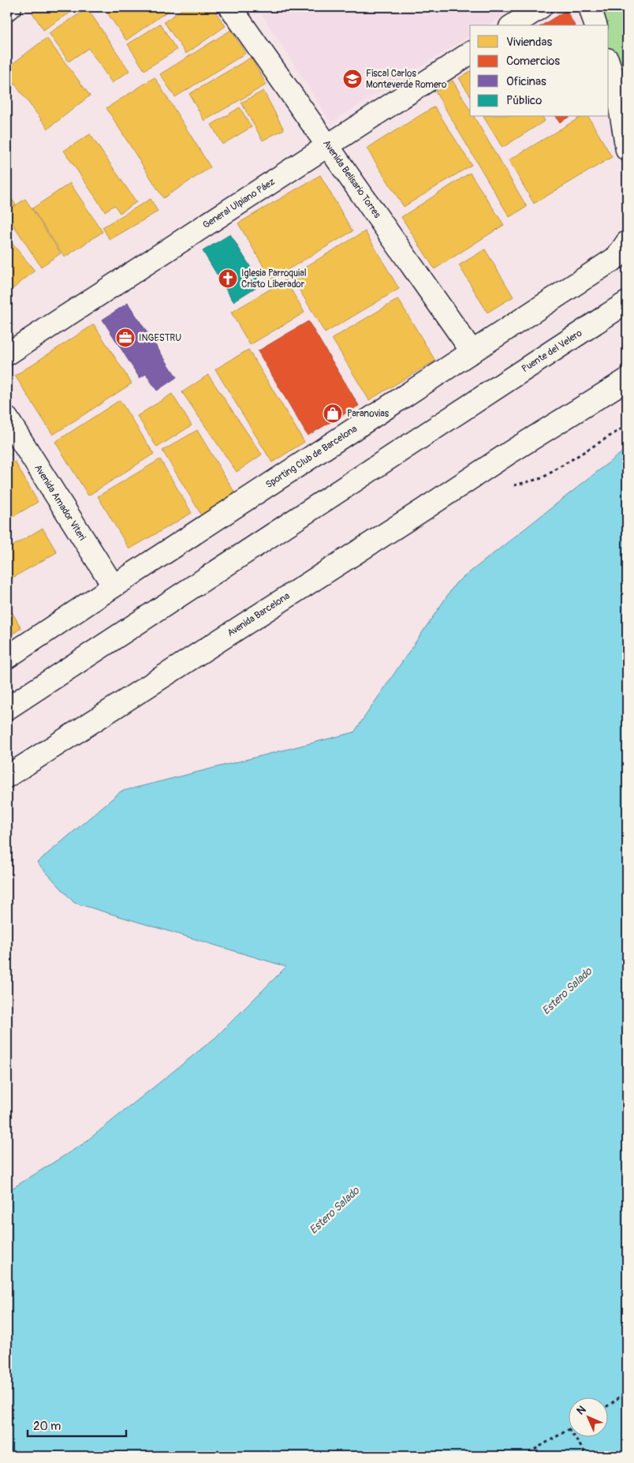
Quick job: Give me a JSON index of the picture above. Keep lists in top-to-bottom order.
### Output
{
  "streets": {
    "street": [
      "Avenida Belisario Torres",
      "General Ulpiano Páez",
      "Puente del Velero",
      "Sporting Club de Barcelona",
      "Avenida Amador Viteri",
      "Avenida Barcelona"
    ]
  },
  "crossings": [
    ["Avenida Belisario Torres", "General Ulpiano Páez"],
    ["Avenida Belisario Torres", "Sporting Club de Barcelona"],
    ["Sporting Club de Barcelona", "Avenida Amador Viteri"]
  ],
  "water": ["Estero Salado"],
  "places": {
    "school or university": ["Fiscal Carlos Monteverde Romero"],
    "church": ["Iglesia Parroquial Cristo Liberador"],
    "office": ["INGESTRU"],
    "shop": ["Paranovias"]
  },
  "legend": [
    "Viviendas",
    "Comercios",
    "Oficinas",
    "Público"
  ],
  "scale_bar": "20 m",
  "north": "top left"
}
